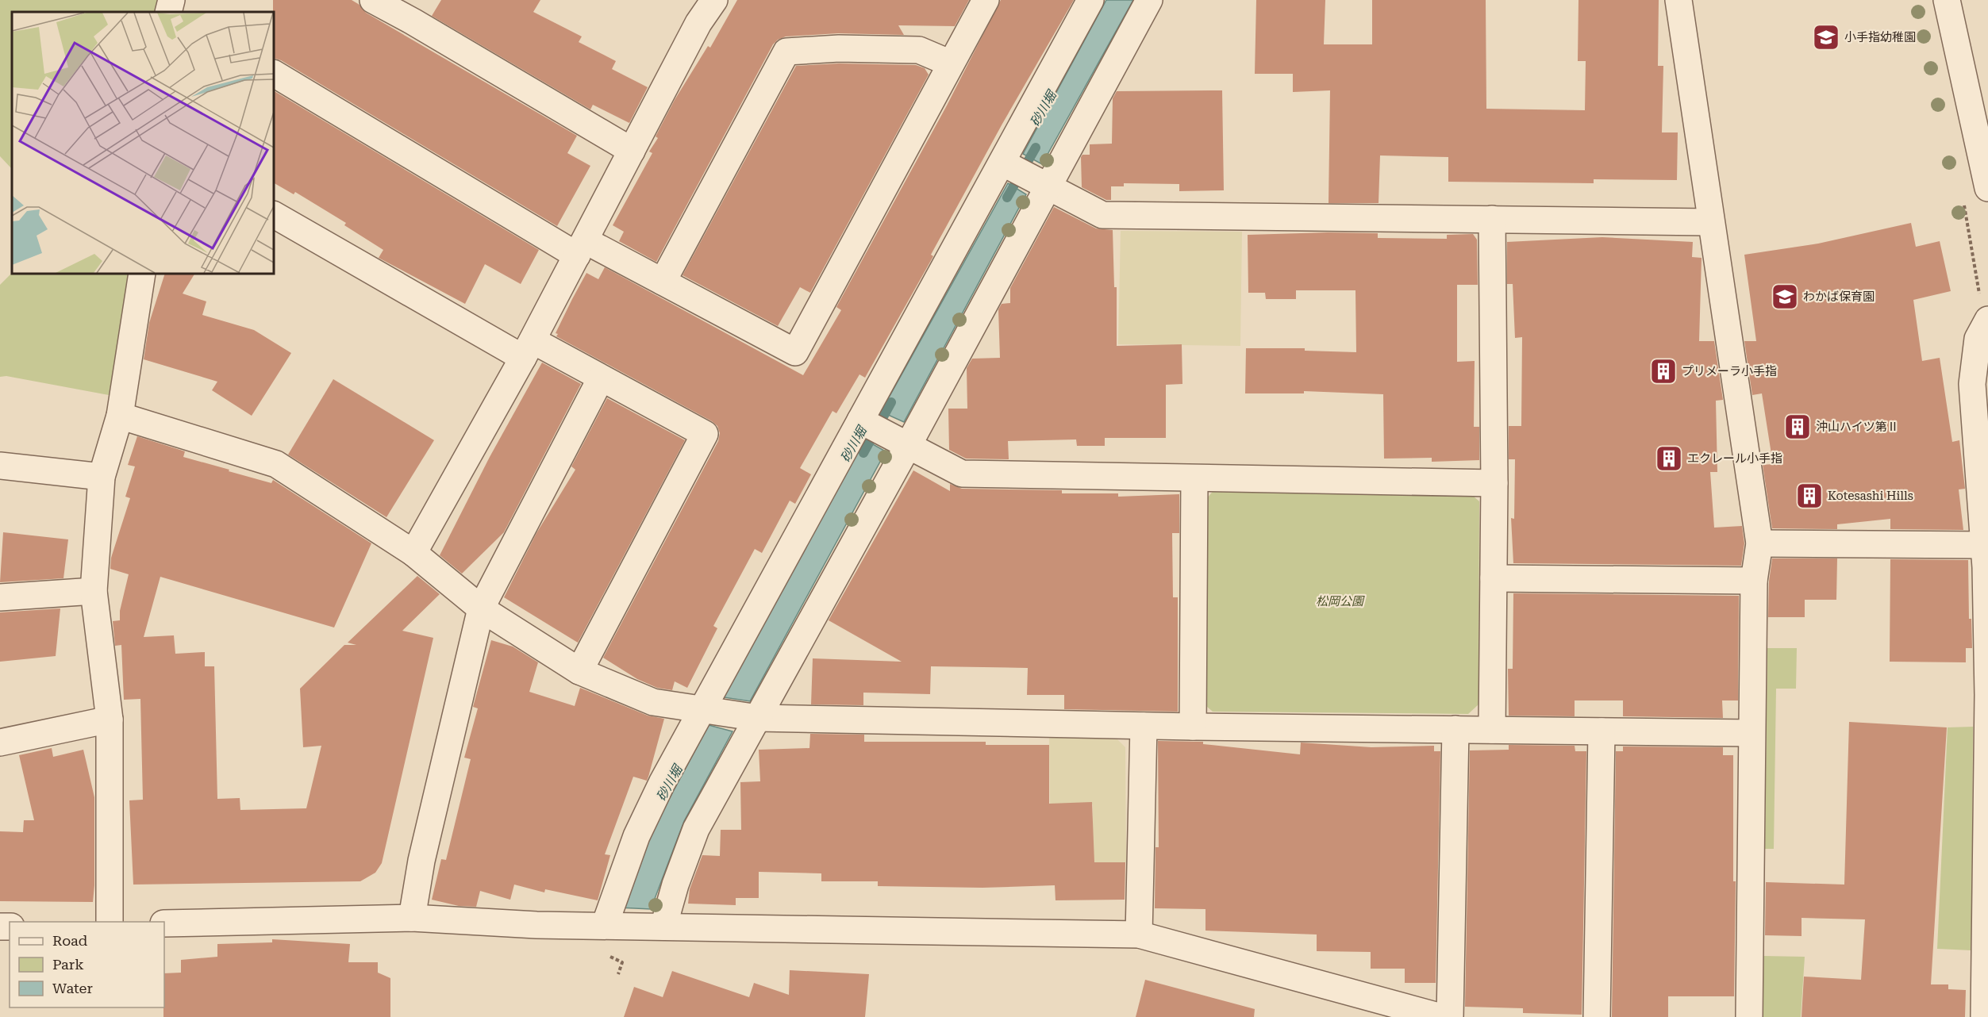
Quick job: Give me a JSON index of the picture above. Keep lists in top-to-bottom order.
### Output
{
  "water": ["砂川堀"],
  "parks": ["松岡公園"],
  "places": {
    "school or university": ["小手指幼稚園", "わかば保育園"],
    "building": [
      "プリメーラ小手指",
      "沖山ハイツ第Ⅱ",
      "エクレール小手指",
      "Kotesashi Hills"
    ]
  },
  "legend": ["Road", "Park", "Water"]
}
